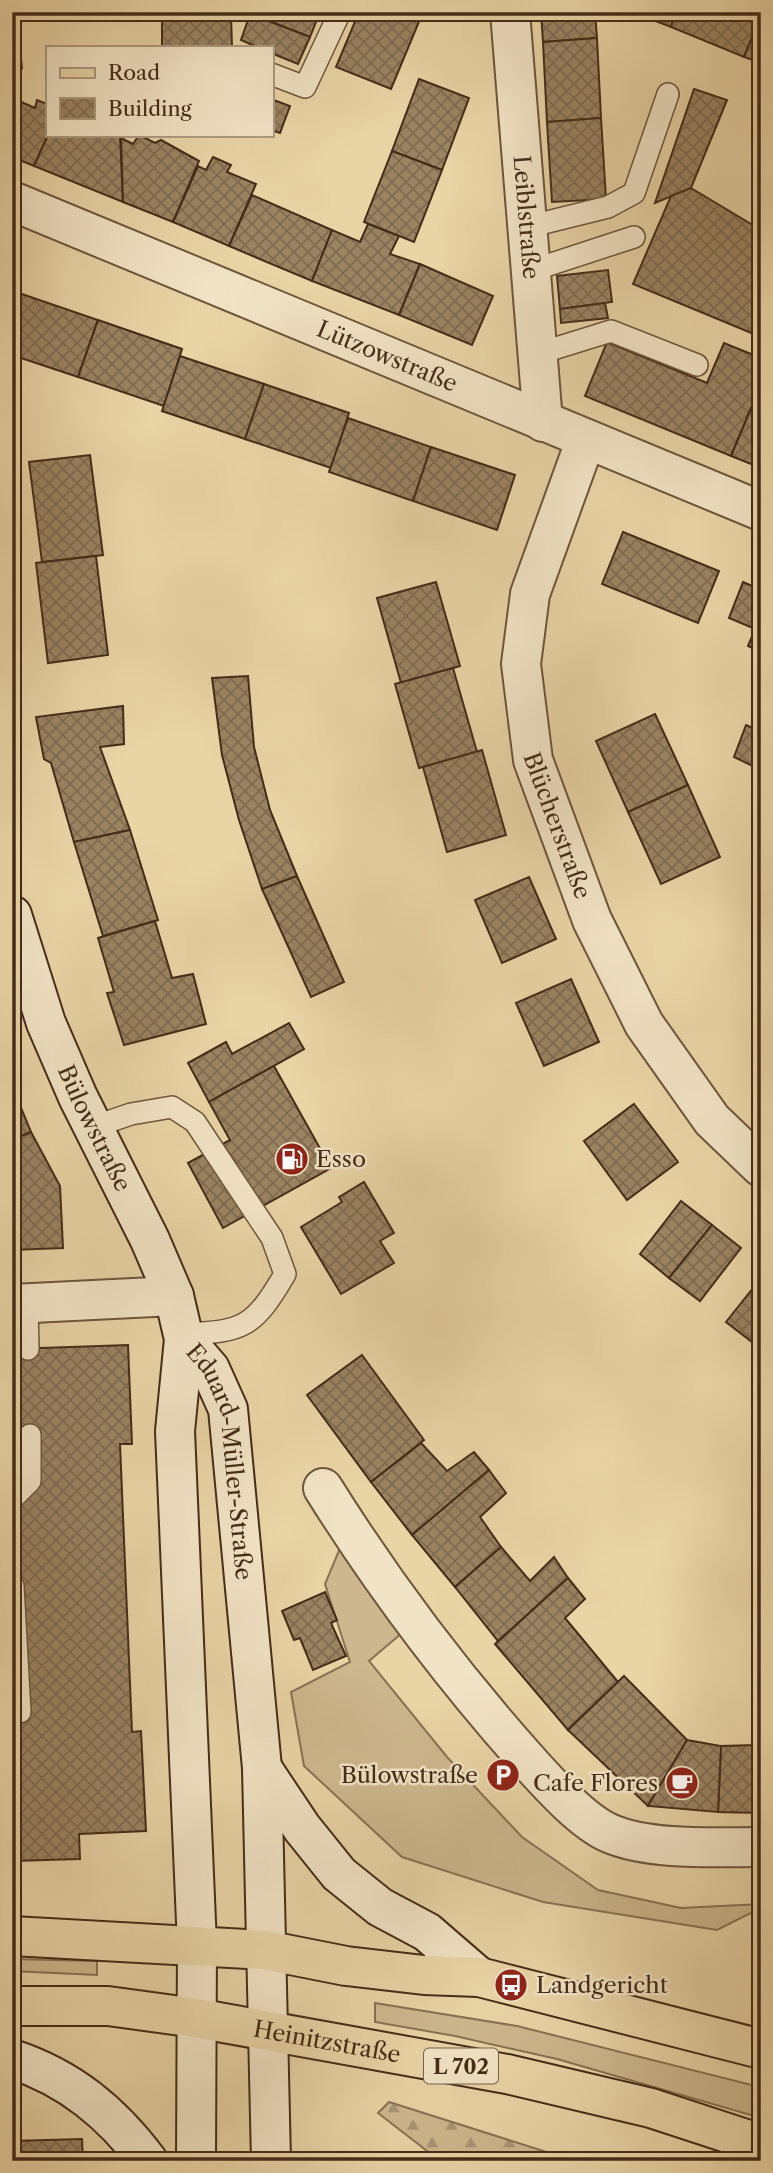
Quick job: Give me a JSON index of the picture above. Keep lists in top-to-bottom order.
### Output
{
  "streets": {
    "main road": ["Heinitzstraße", "L 702"],
    "street": [
      "Leiblstraße",
      "Lützowstraße",
      "Blücherstraße",
      "Bülowstraße",
      "Eduard-Müller-Straße"
    ]
  },
  "crossings": [
    ["Leiblstraße", "Lützowstraße"],
    ["Lützowstraße", "Blücherstraße"],
    ["Bülowstraße", "Eduard-Müller-Straße"],
    ["Eduard-Müller-Straße", "Heinitzstraße"]
  ],
  "places": {
    "fuel station": ["Esso"],
    "parking": ["Bülowstraße"],
    "cafe": ["Cafe Flores"],
    "bus stop": ["Landgericht"]
  },
  "legend": ["Road", "Building"]
}
